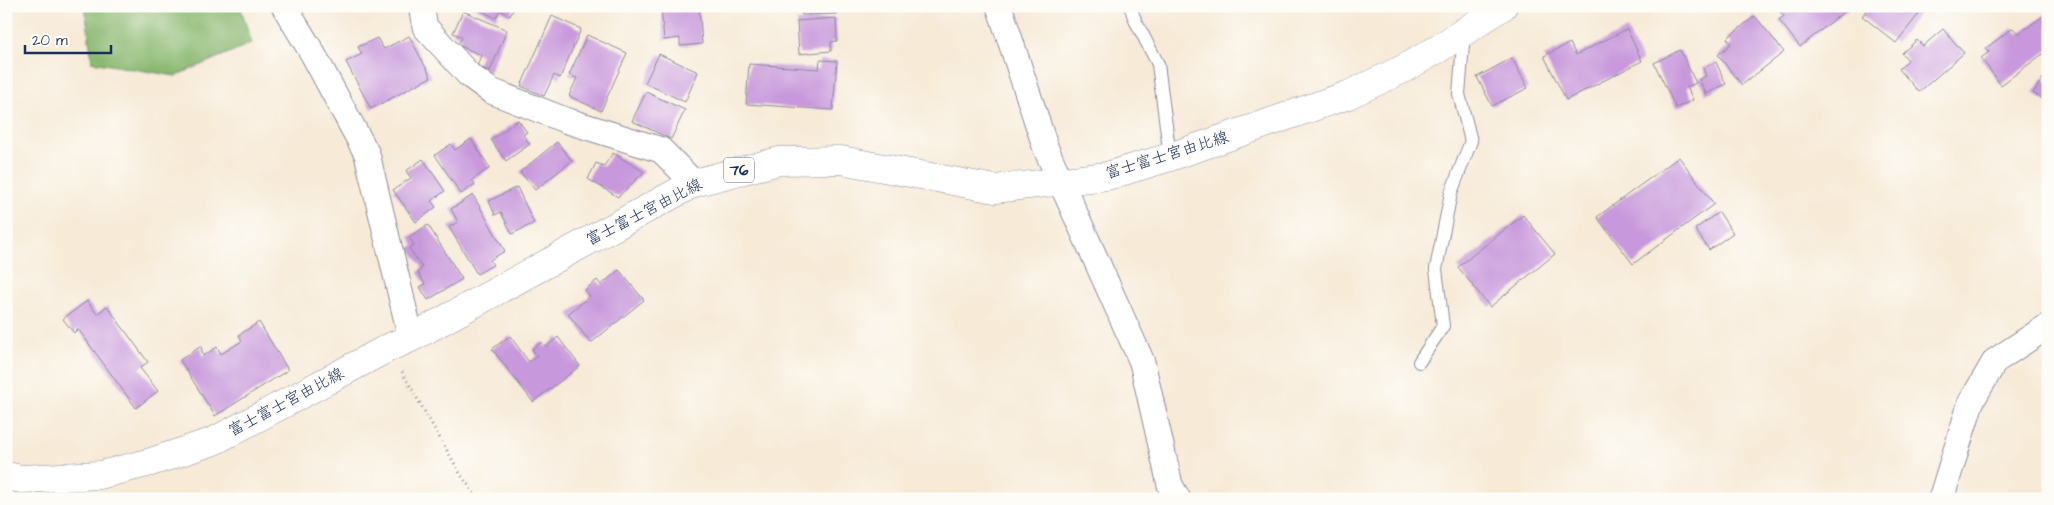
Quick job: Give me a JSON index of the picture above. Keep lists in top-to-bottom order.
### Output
{
  "streets": {
    "main road": ["富士富士宮由比線", "76"]
  },
  "scale_bar": "20 m"
}
